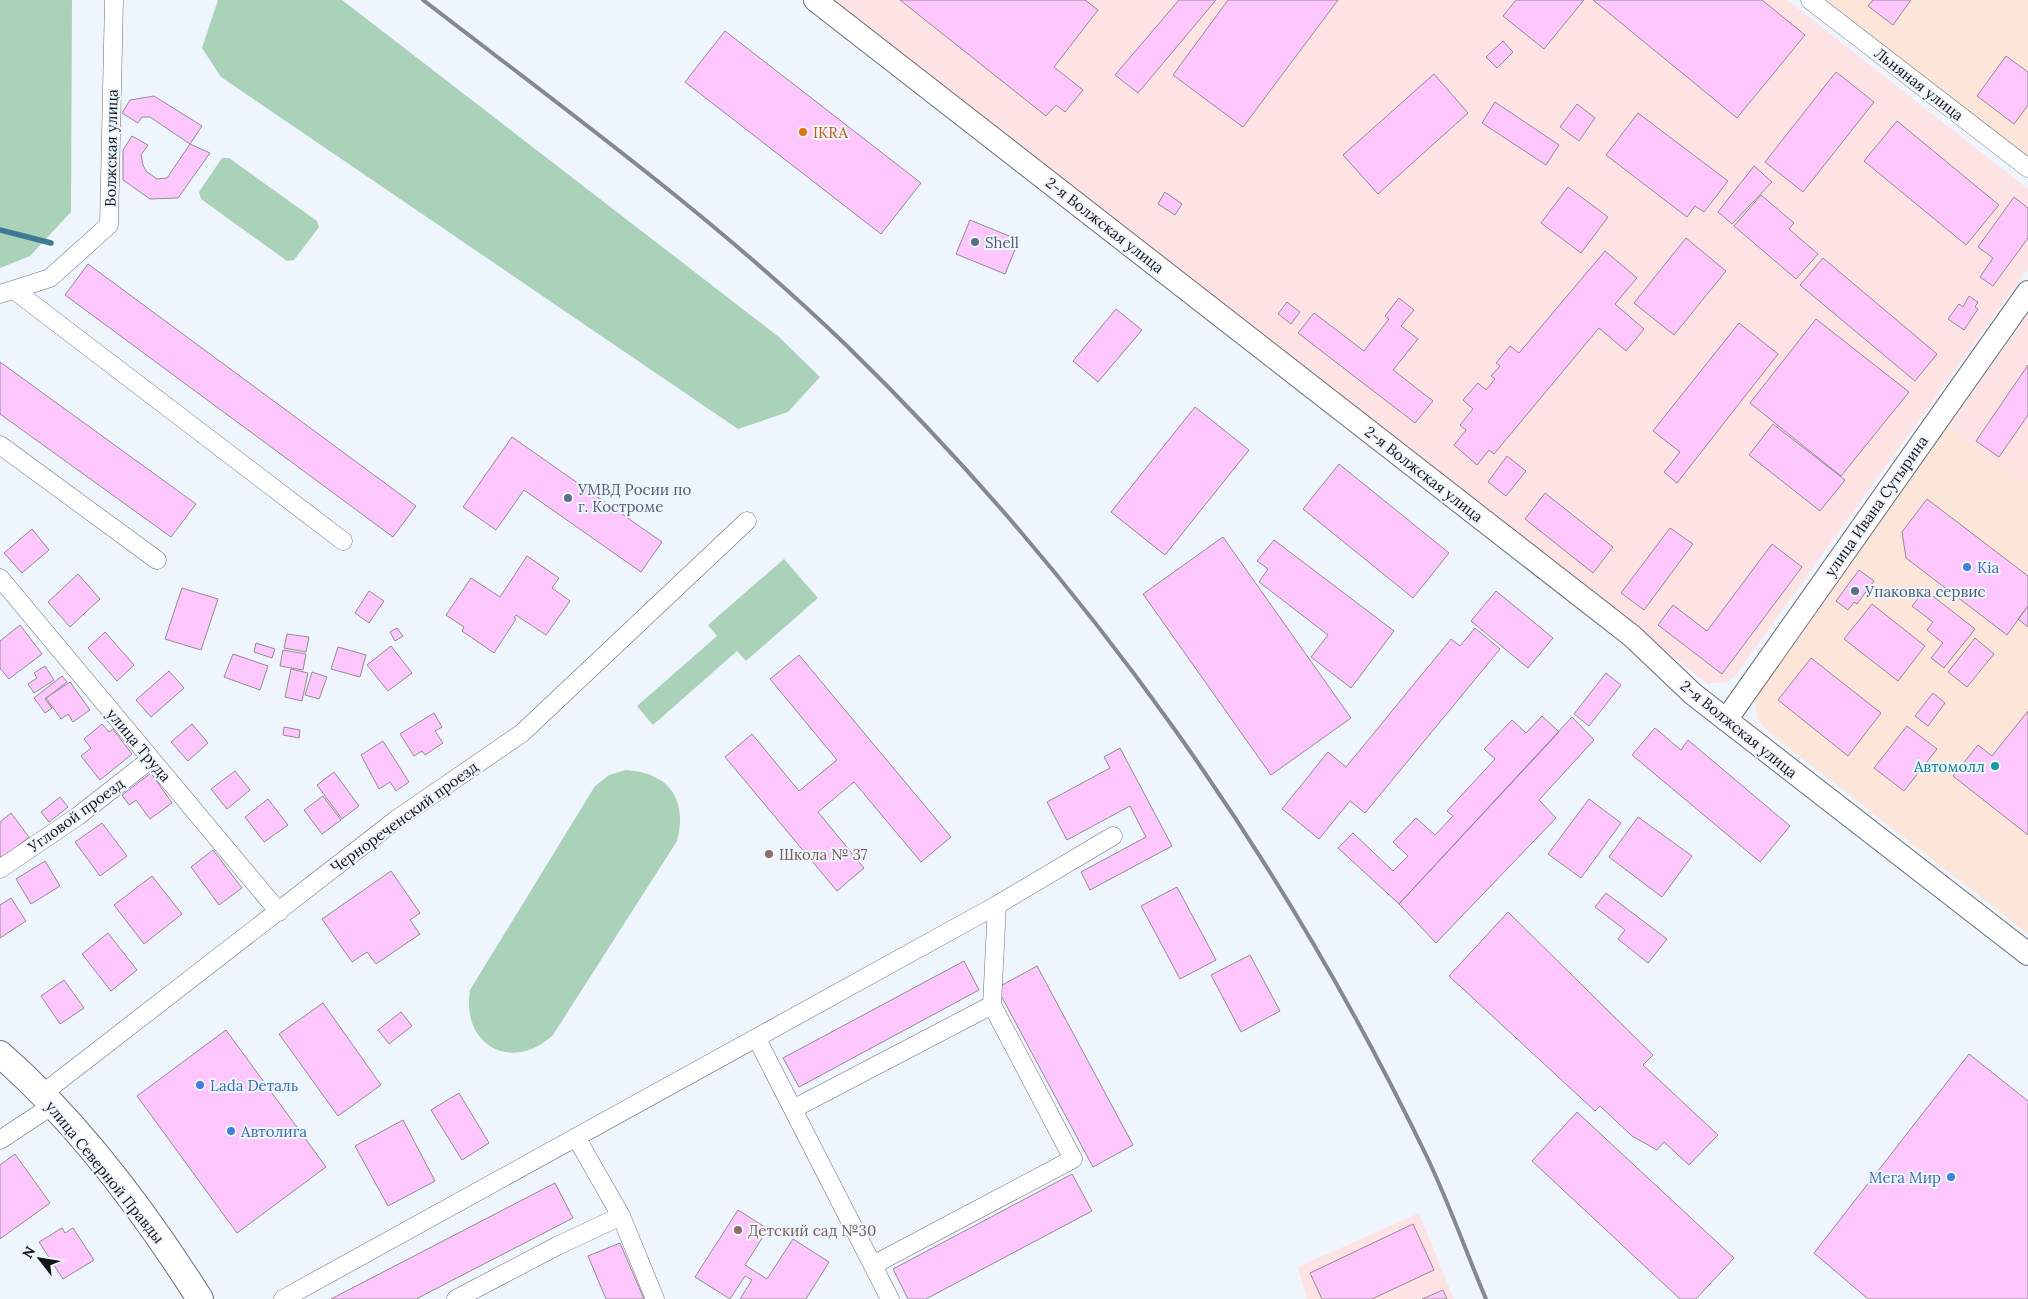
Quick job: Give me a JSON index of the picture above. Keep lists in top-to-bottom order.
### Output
{
  "streets": {
    "main road": ["улица Северной Правды"],
    "street": [
      "Льняная улица",
      "Волжская улица",
      "2-я Волжская улица",
      "улица Ивана Сутырина",
      "улица Труда",
      "Угловой проезд",
      "Чернореченский проезд"
    ]
  },
  "crossings": [
    ["2-я Волжская улица", "улица Ивана Сутырина"],
    ["улица Труда", "Угловой проезд"],
    ["улица Труда", "Чернореченский проезд"],
    ["Чернореченский проезд", "улица Северной Правды"]
  ],
  "places": [
    "IKRA",
    "Shell",
    "УМВД Росии по г. Костроме",
    "Kia",
    "Упаковка сервис",
    "Автомолл",
    "Школа № 37",
    "Lada Dеталь",
    "Автолига",
    "Мега Мир",
    "Детский сад №30"
  ],
  "north": "top left"
}
